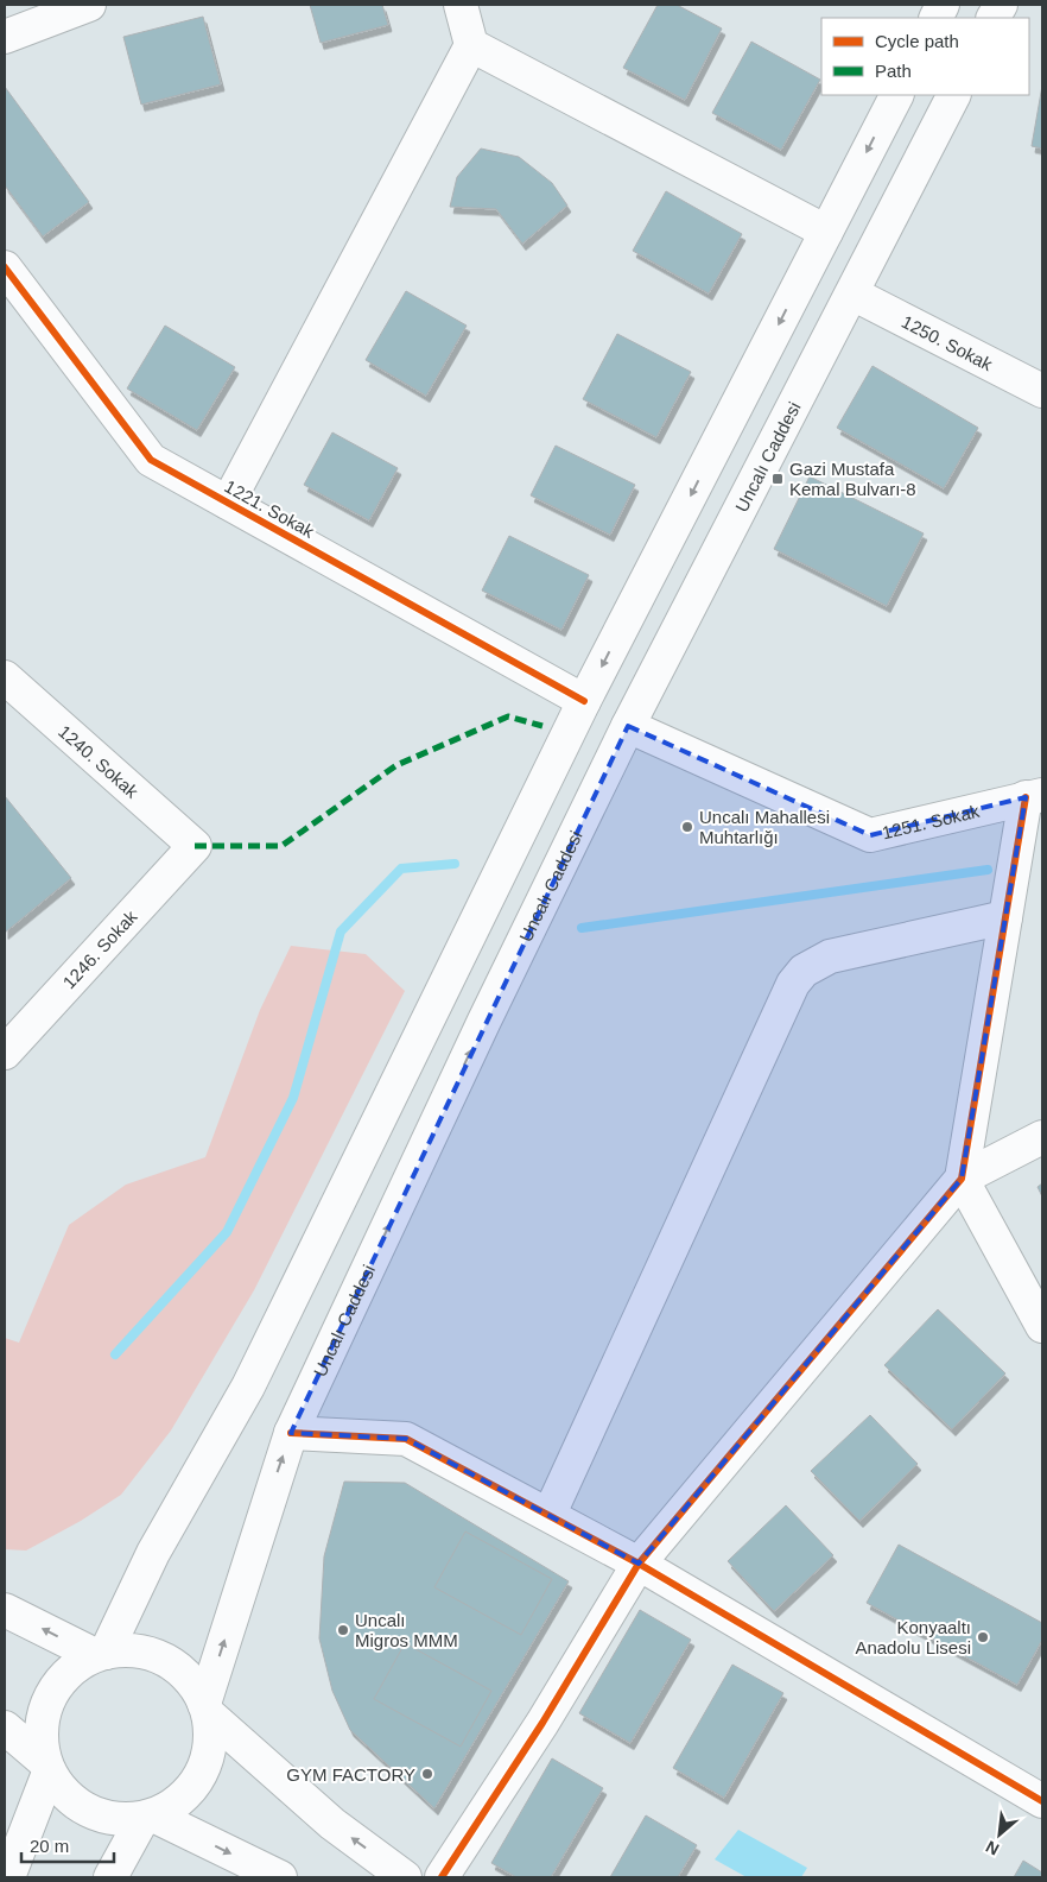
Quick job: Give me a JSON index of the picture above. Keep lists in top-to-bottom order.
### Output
{
  "streets": {
    "street": [
      "1250. Sokak",
      "Uncalı Caddesi",
      "1221. Sokak",
      "1240. Sokak",
      "1251. Sokak",
      "1246. Sokak"
    ]
  },
  "crossings": [
    ["1250. Sokak", "Uncalı Caddesi"],
    ["Uncalı Caddesi", "1251. Sokak"],
    ["1240. Sokak", "1246. Sokak"]
  ],
  "places": {
    "transit": ["Gazi Mustafa Kemal Bulvarı-8"],
    "other": [
      "Uncalı Mahallesi Muhtarlığı",
      "Uncalı Migros MMM",
      "Konyaaltı Anadolu Lisesi",
      "GYM FACTORY"
    ]
  },
  "legend": ["Cycle path", "Path"],
  "scale_bar": "20 m",
  "north": "bottom left"
}
